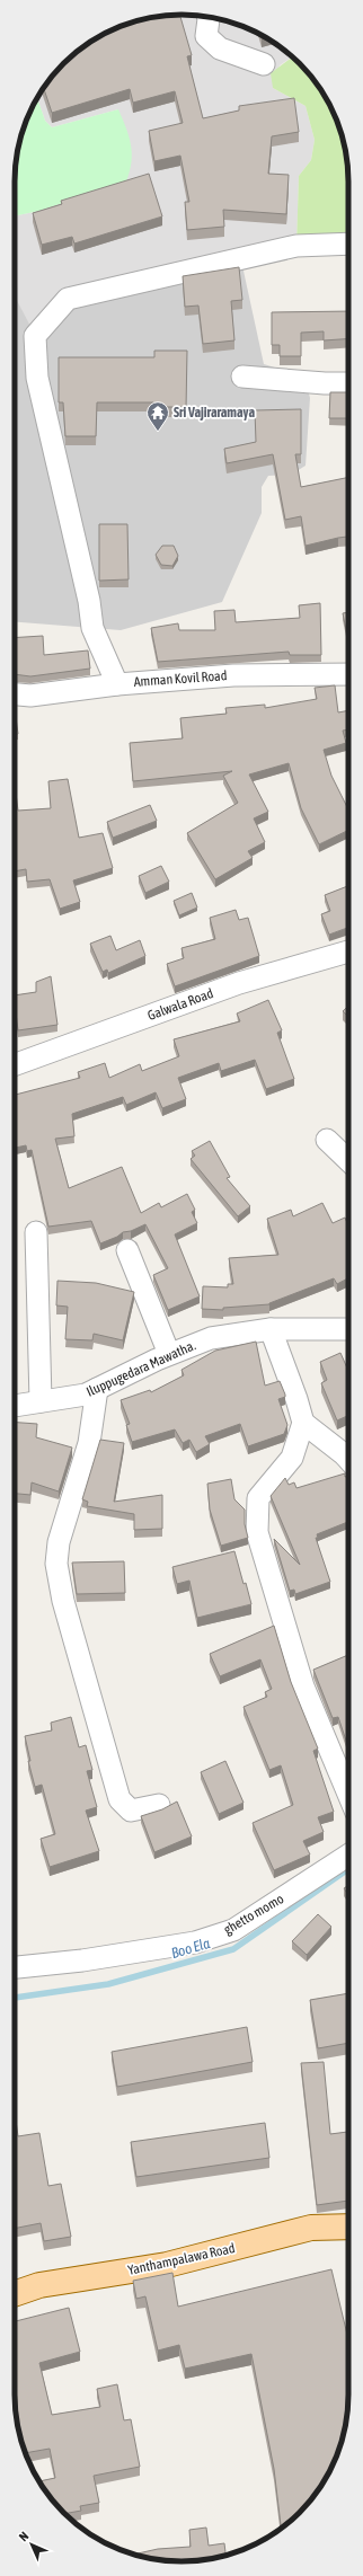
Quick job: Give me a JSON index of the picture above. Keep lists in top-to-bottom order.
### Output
{
  "streets": {
    "main road": ["Yanthampalawa Road"],
    "street": [
      "Amman Kovil Road",
      "Galwala Road",
      "Iluppugedara Mawatha.",
      "ghetto momo"
    ]
  },
  "water": ["Boo Ela"],
  "places": {
    "temple": ["Sri Vajiraramaya"]
  },
  "north": "top left"
}
